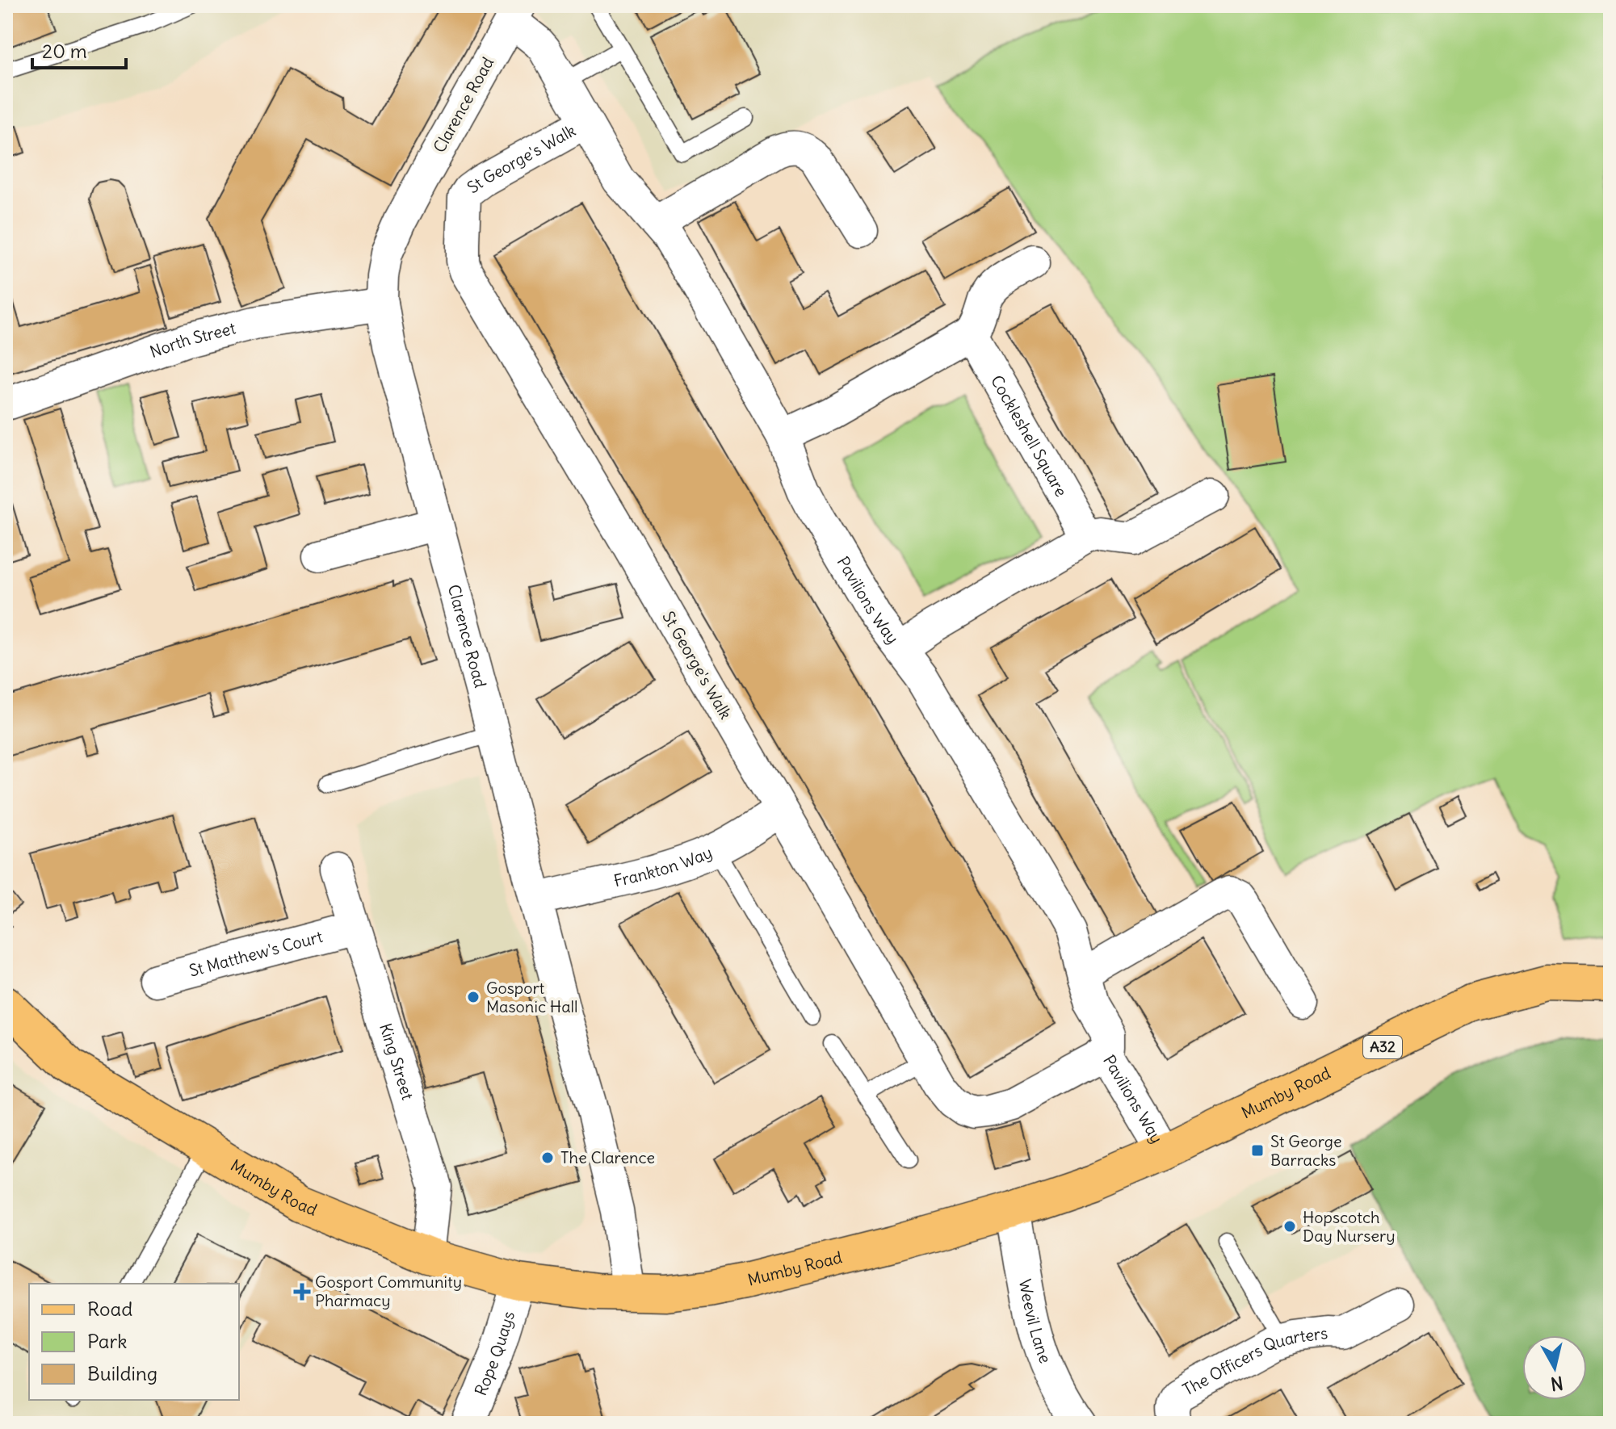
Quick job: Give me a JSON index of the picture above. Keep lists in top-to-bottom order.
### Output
{
  "streets": {
    "main road": ["A32", "Mumby Road"],
    "street": [
      "Clarence Road",
      "St George's Walk",
      "North Street",
      "Cockleshell Square",
      "Pavilions Way",
      "Frankton Way",
      "St Matthew's Court",
      "King Street",
      "Weevil Lane",
      "Rope Quays",
      "The Officers Quarters"
    ]
  },
  "crossings": [
    ["Clarence Road", "North Street"],
    ["Clarence Road", "Pavilions Way"],
    ["Clarence Road", "Frankton Way"],
    ["Clarence Road", "Mumby Road"],
    ["St George's Walk", "Pavilions Way"],
    ["St George's Walk", "Frankton Way"],
    ["Pavilions Way", "Mumby Road"],
    ["St Matthew's Court", "King Street"],
    ["King Street", "Mumby Road"],
    ["Mumby Road", "Weevil Lane"],
    ["Mumby Road", "Rope Quays"]
  ],
  "places": {
    "other": ["Gosport Masonic Hall", "The Clarence", "Hopscotch Day Nursery"],
    "transit": ["St George Barracks"],
    "health": ["Gosport Community Pharmacy"]
  },
  "legend": ["Road", "Park", "Building"],
  "scale_bar": "20 m",
  "north": "bottom"
}
